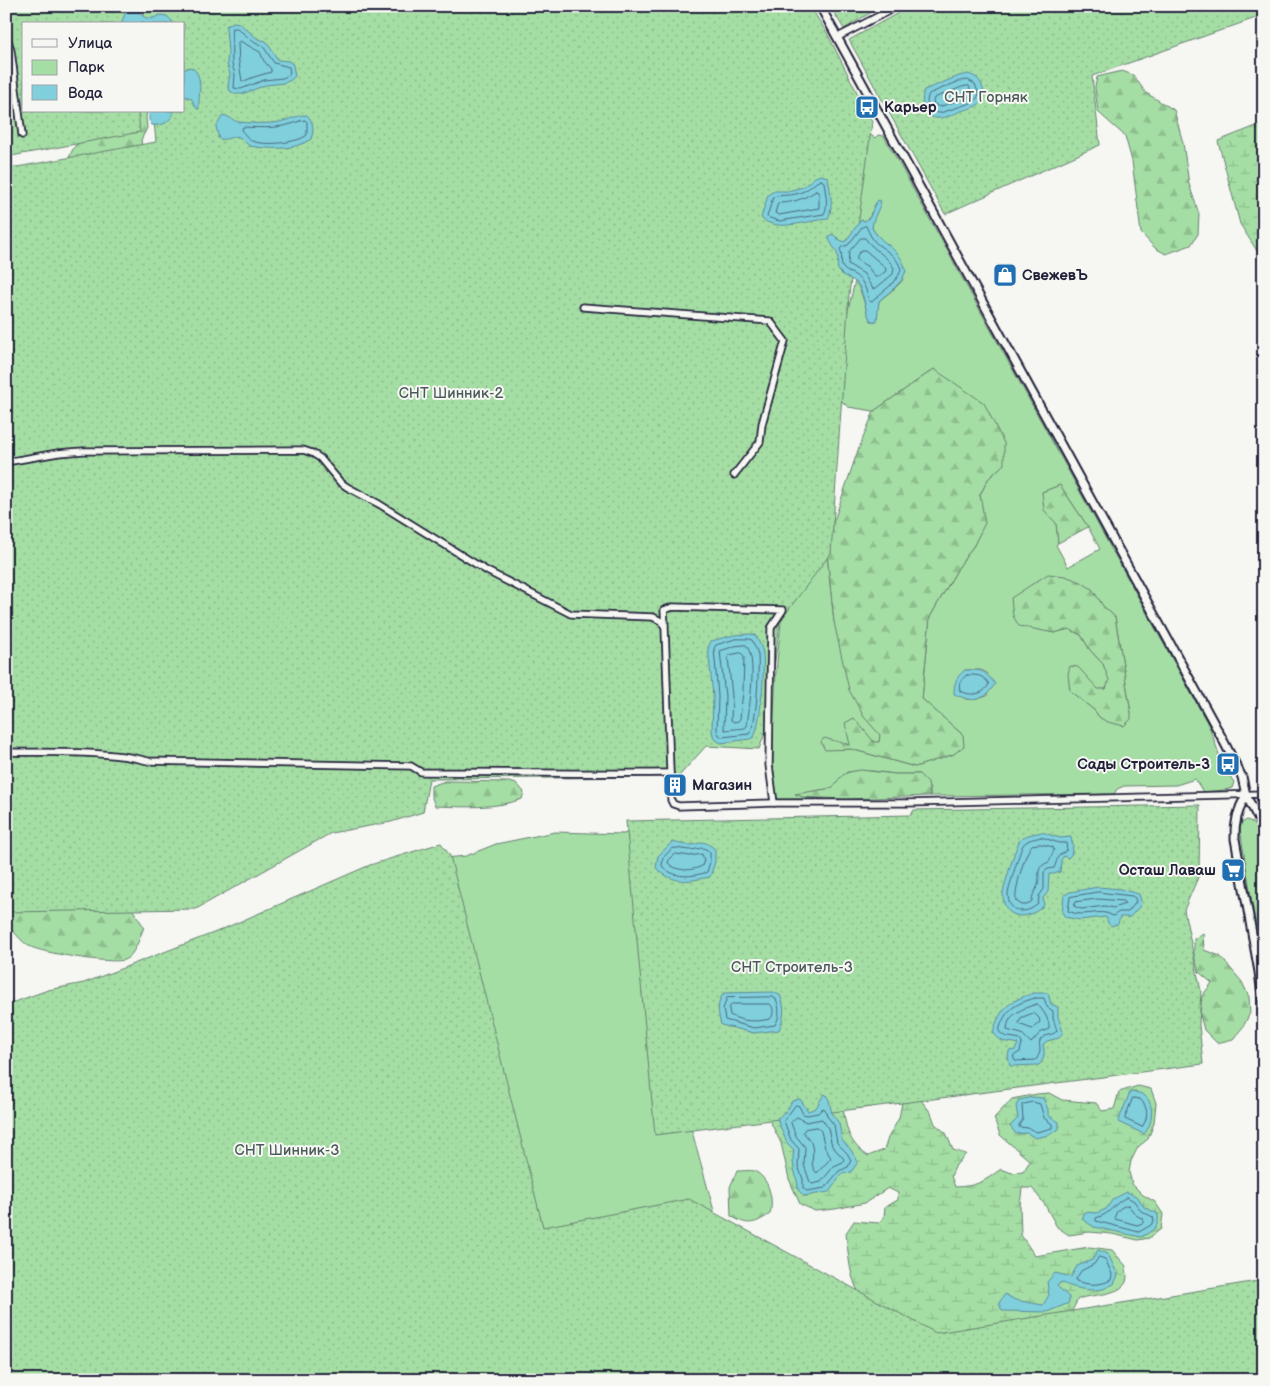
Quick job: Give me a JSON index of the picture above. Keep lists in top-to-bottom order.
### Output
{
  "parks": [
    "СНТ Горняк",
    "СНТ Шинник-2",
    "СНТ Строитель-3",
    "СНТ Шинник-3"
  ],
  "places": {
    "bus stop": ["Карьер", "Сады Строитель-3"],
    "shop": ["СвежевЪ"],
    "building": ["Магазин"],
    "supermarket": ["Осташ Лаваш"]
  },
  "legend": ["Улица", "Парк", "Вода"]
}
